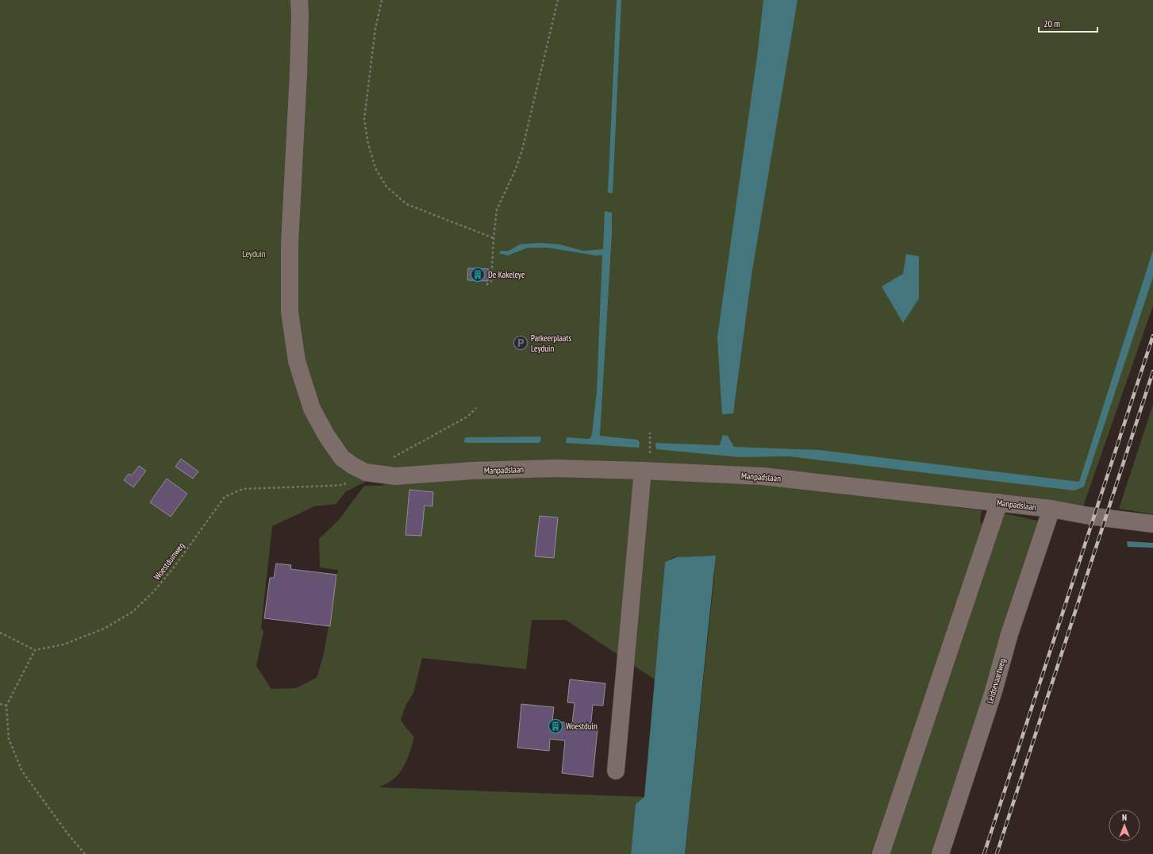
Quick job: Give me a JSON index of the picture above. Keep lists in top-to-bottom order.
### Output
{
  "streets": {
    "street": ["Manpadslaan", "Leidsevaartweg"],
    "path": ["Woestduinweg"]
  },
  "crossings": [
    ["Manpadslaan", "Woestduinweg"],
    ["Manpadslaan", "Leidsevaartweg"]
  ],
  "parks": ["Leyduin"],
  "places": {
    "building": ["De Kakeleye", "Woestduin"],
    "parking": ["Parkeerplaats Leyduin"]
  },
  "scale_bar": "20 m",
  "north": "top"
}
